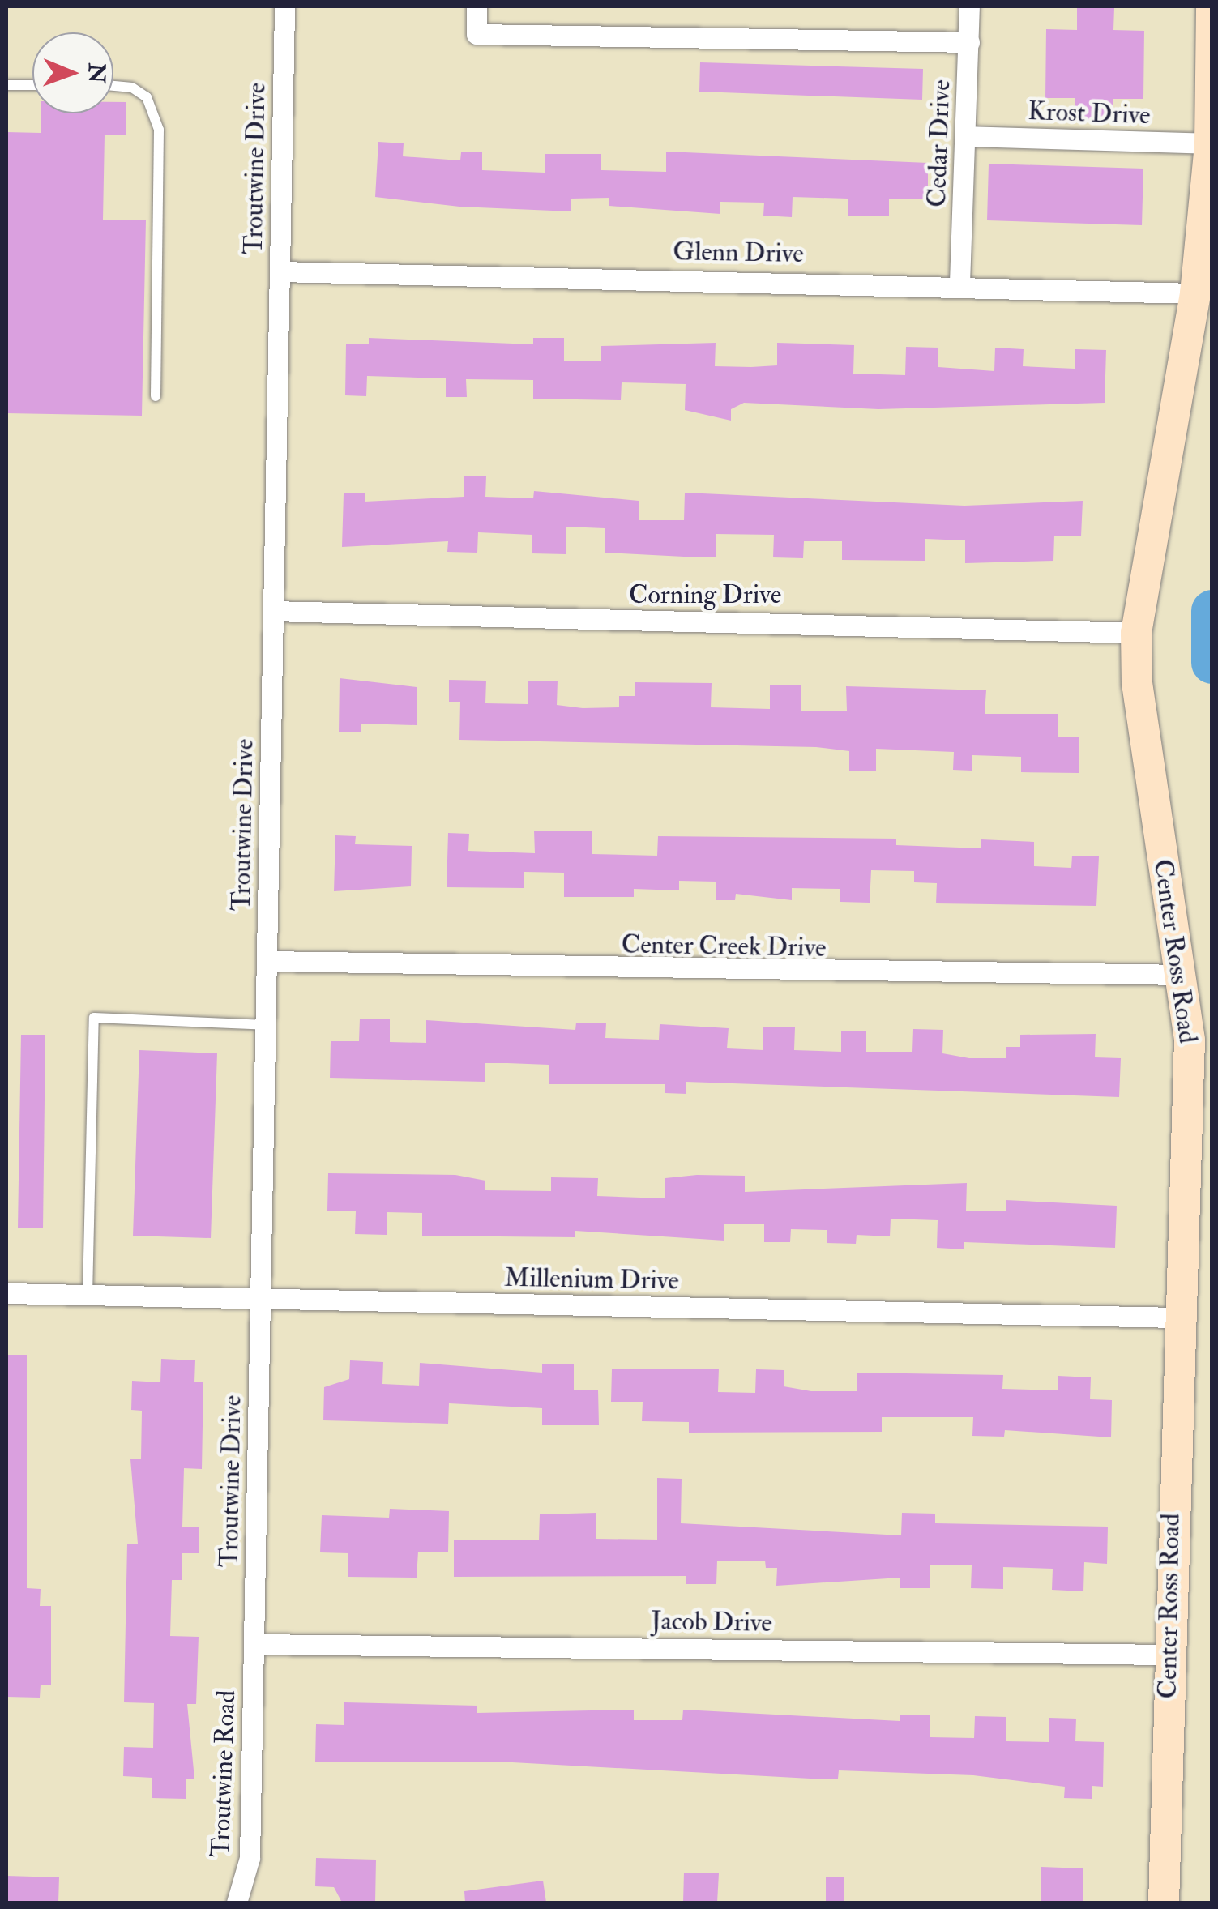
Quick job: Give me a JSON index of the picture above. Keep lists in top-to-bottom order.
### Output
{
  "streets": {
    "street": [
      "Krost Drive",
      "Cedar Drive",
      "Troutwine Drive",
      "Glenn Drive",
      "Corning Drive",
      "Center Creek Drive",
      "Center Ross Road",
      "Millenium Drive",
      "Jacob Drive",
      "Troutwine Road"
    ]
  },
  "crossings": [
    ["Krost Drive", "Cedar Drive"],
    ["Krost Drive", "Center Ross Road"],
    ["Cedar Drive", "Glenn Drive"],
    ["Troutwine Drive", "Glenn Drive"],
    ["Troutwine Drive", "Corning Drive"],
    ["Troutwine Drive", "Center Creek Drive"],
    ["Troutwine Drive", "Millenium Drive"],
    ["Troutwine Drive", "Jacob Drive"],
    ["Troutwine Drive", "Troutwine Road"],
    ["Glenn Drive", "Center Ross Road"],
    ["Corning Drive", "Center Ross Road"],
    ["Center Creek Drive", "Center Ross Road"],
    ["Center Ross Road", "Millenium Drive"],
    ["Center Ross Road", "Jacob Drive"],
    ["Jacob Drive", "Troutwine Road"]
  ],
  "north": "right"
}
